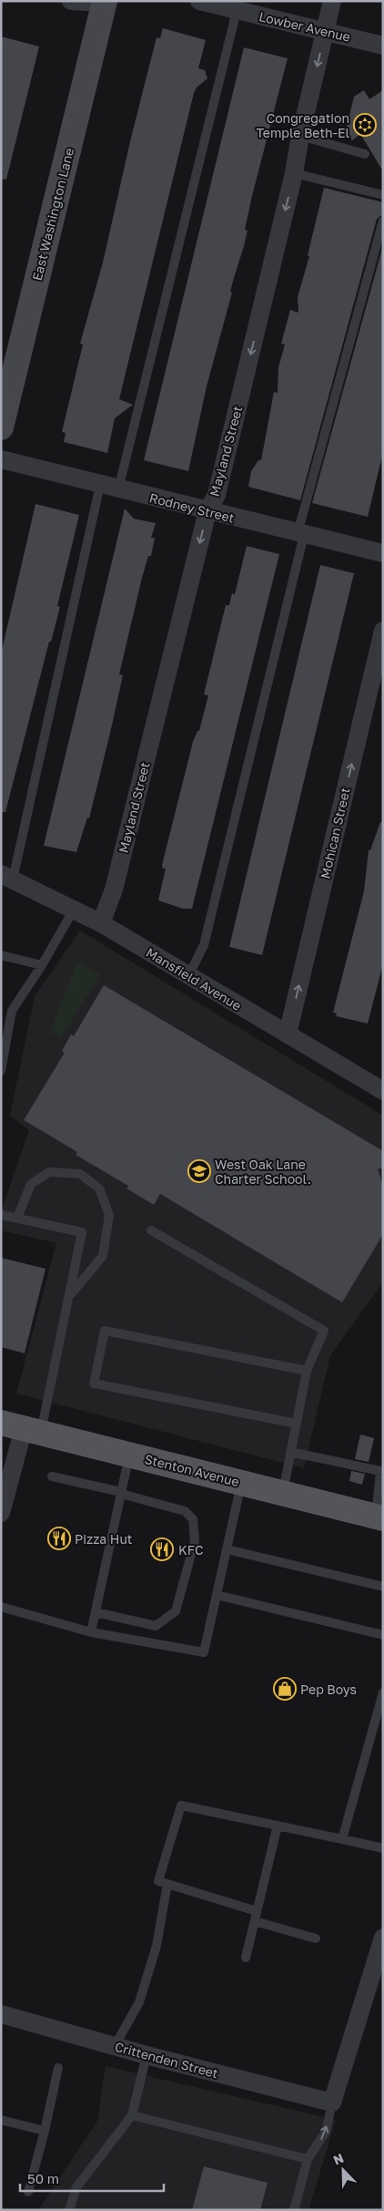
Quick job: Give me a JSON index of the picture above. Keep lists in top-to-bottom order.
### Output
{
  "streets": {
    "main road": ["East Washington Lane", "Stenton Avenue"],
    "street": [
      "Lowber Avenue",
      "Mayland Street",
      "Rodney Street",
      "Mohican Street",
      "Mansfield Avenue",
      "Crittenden Street"
    ]
  },
  "crossings": [
    ["Lowber Avenue", "Mayland Street"],
    ["Mayland Street", "Rodney Street"],
    ["Mayland Street", "Mansfield Avenue"],
    ["Mohican Street", "Mansfield Avenue"]
  ],
  "one_way": ["Mayland Street", "Mohican Street"],
  "places": {
    "synagogue": ["Congregation Temple Beth-El"],
    "school or university": ["West Oak Lane Charter School."],
    "restaurant": ["Pizza Hut", "KFC"],
    "shop": ["Pep Boys"]
  },
  "scale_bar": "50 m",
  "north": "top left"
}
